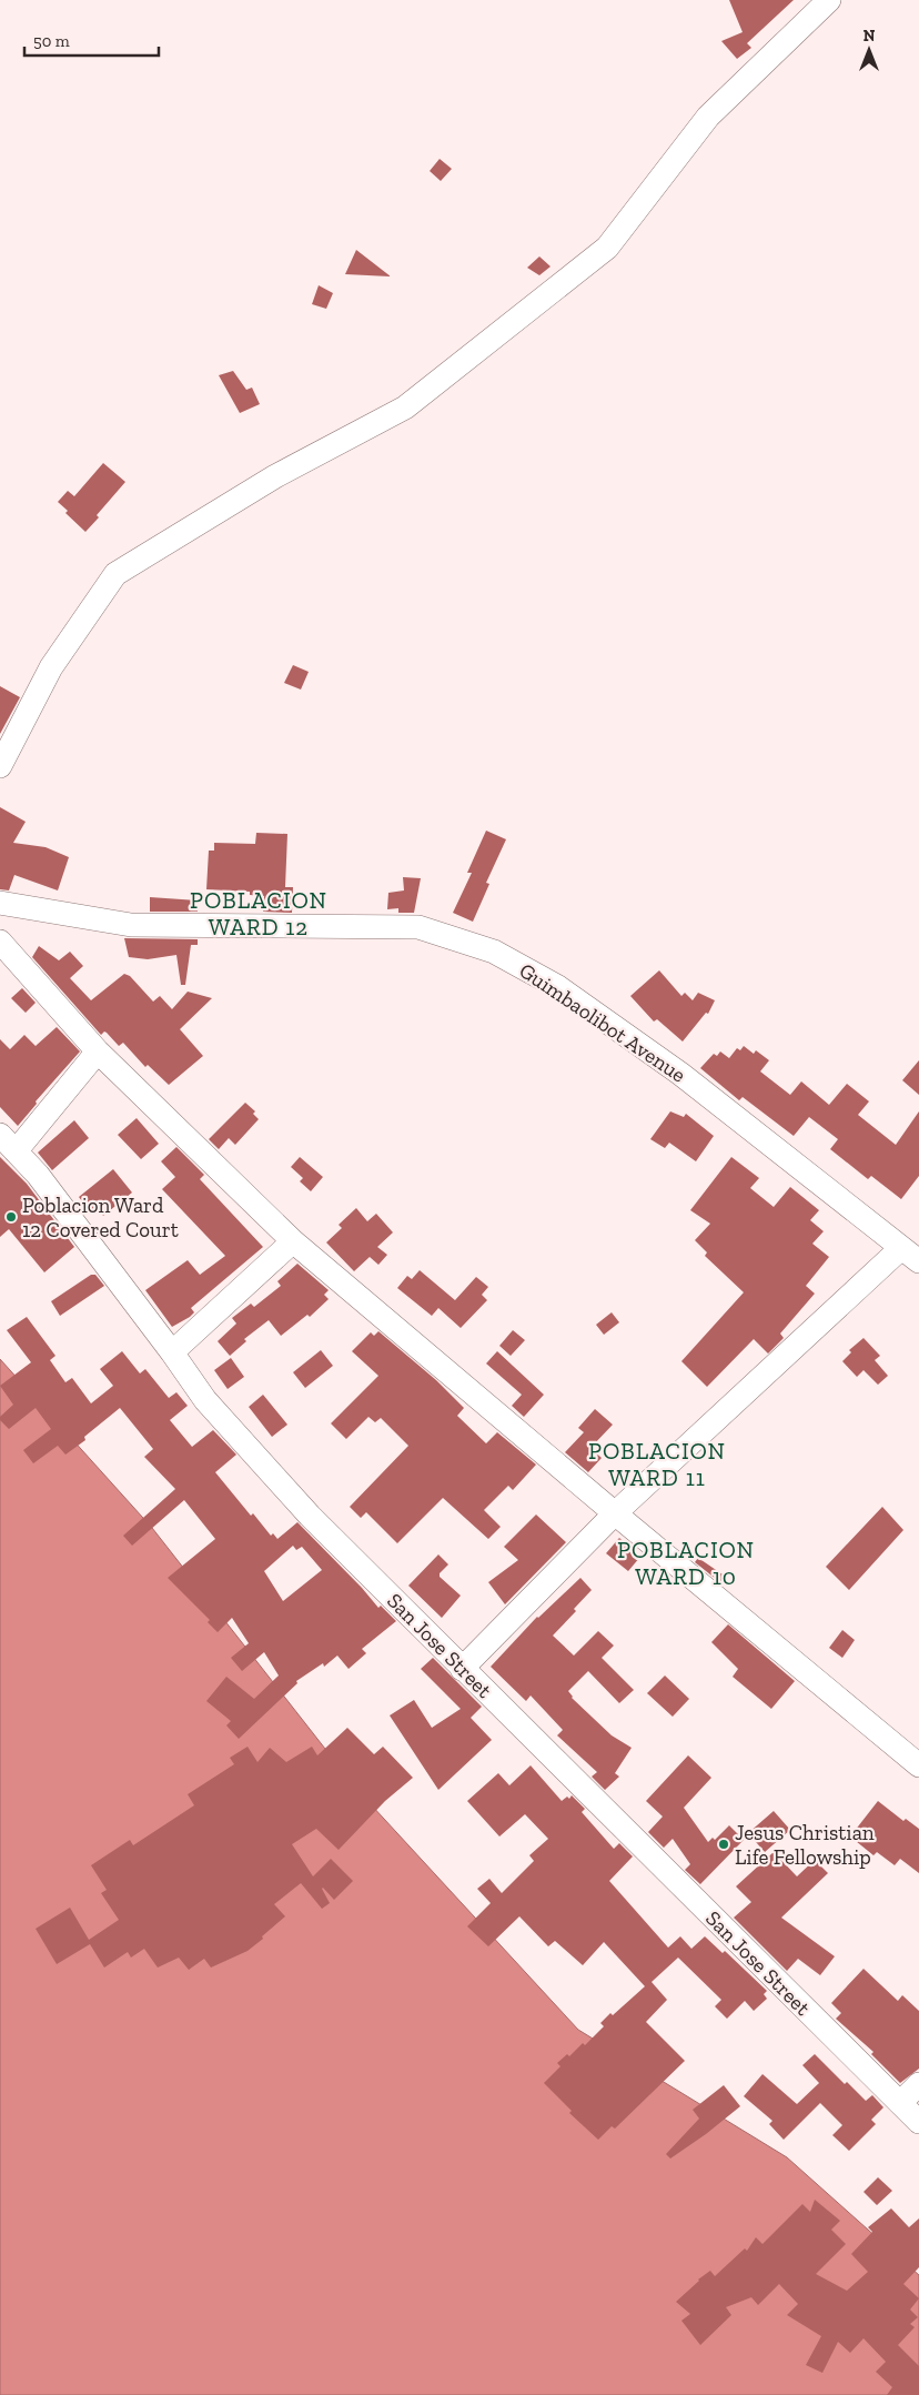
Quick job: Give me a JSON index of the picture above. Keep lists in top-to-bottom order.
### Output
{
  "streets": {
    "street": ["Guimbaolibot Avenue", "San Jose Street"]
  },
  "districts": ["POBLACION WARD 12", "POBLACION WARD 11", "POBLACION WARD 10"],
  "places": ["Poblacion Ward 12 Covered Court", "Jesus Christian Life Fellowship"],
  "scale_bar": "50 m",
  "north": "top"
}
